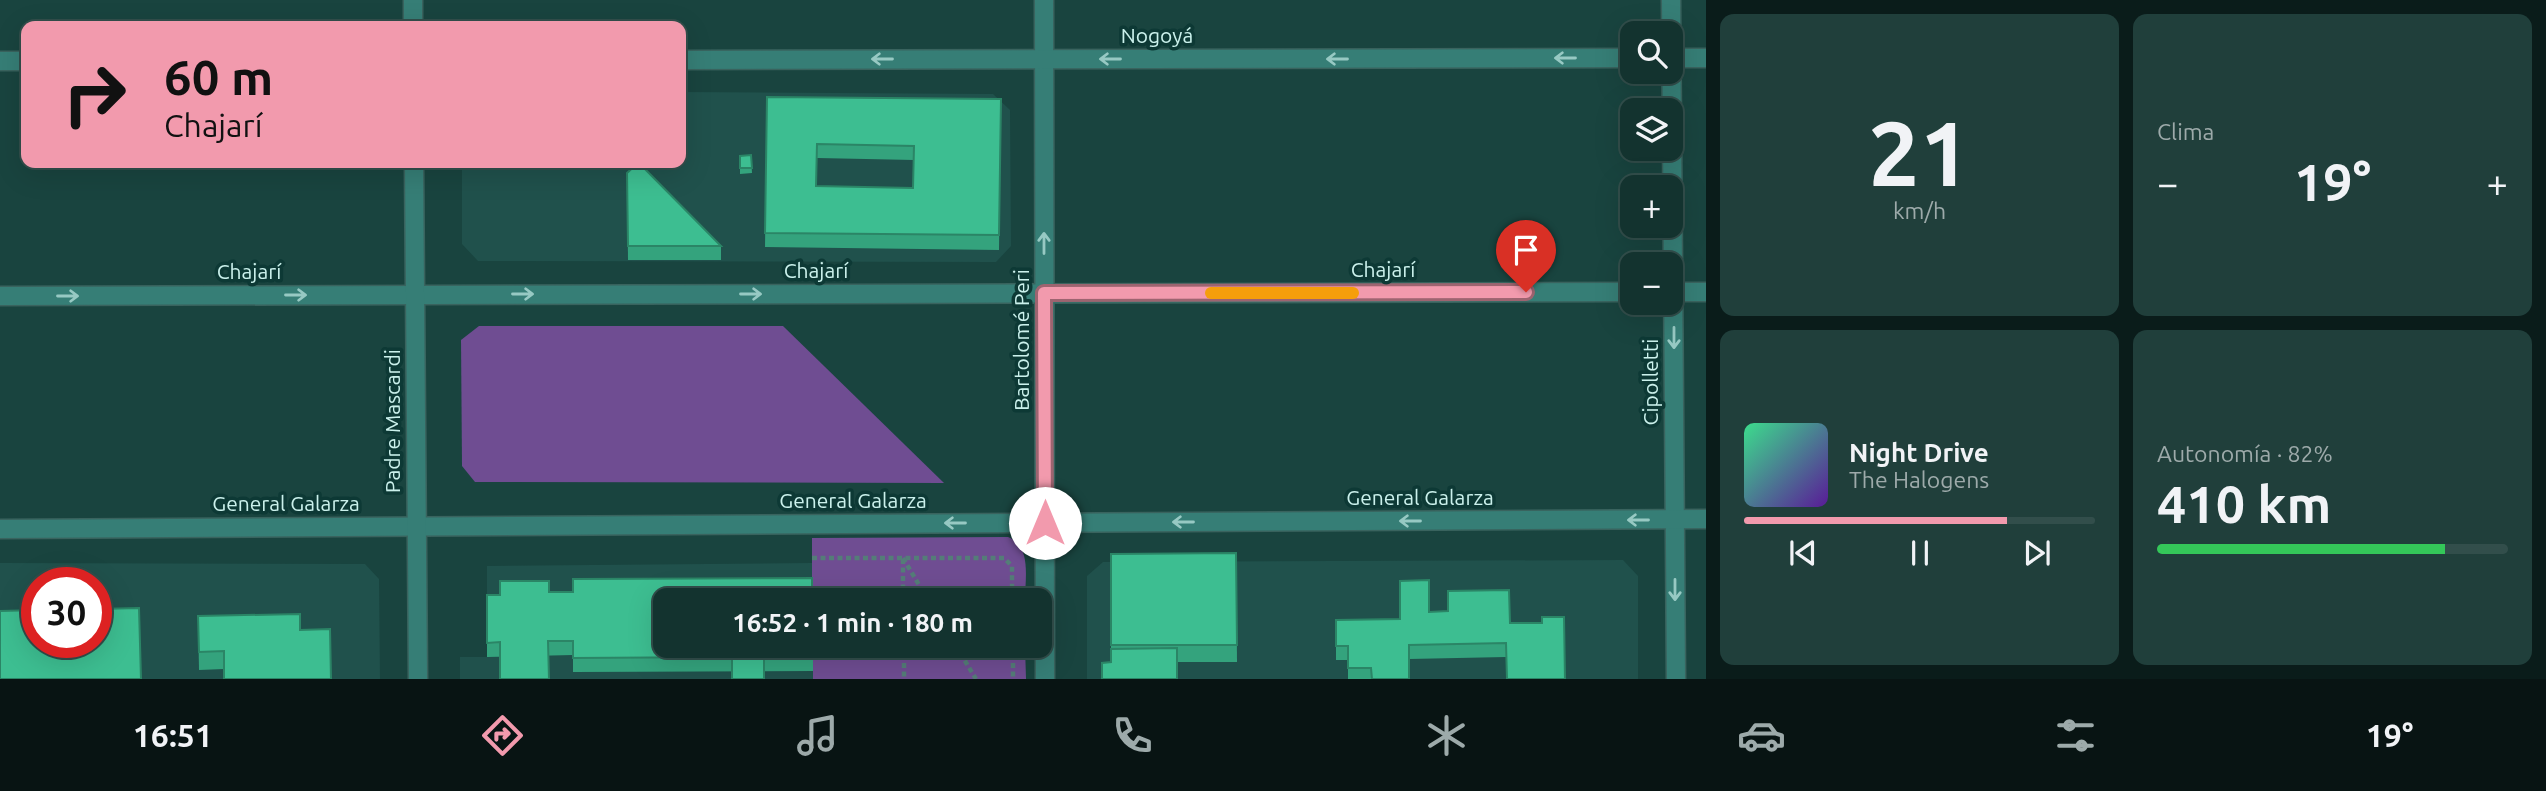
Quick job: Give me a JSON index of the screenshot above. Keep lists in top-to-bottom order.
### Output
{
  "streets": {
    "street": [
      "Nogoyá",
      "Chajarí",
      "Bartolomé Peri",
      "Cipolletti",
      "Padre Mascardi",
      "General Galarza"
    ]
  },
  "crossings": [
    ["Nogoyá", "Bartolomé Peri"],
    ["Chajarí", "Bartolomé Peri"],
    ["Chajarí", "Padre Mascardi"],
    ["Bartolomé Peri", "General Galarza"],
    ["Cipolletti", "General Galarza"],
    ["Padre Mascardi", "General Galarza"]
  ],
  "one_way": [
    "Nogoyá",
    "Chajarí",
    "Cipolletti",
    "General Galarza"
  ],
  "page": {
    "tile": [
      ["21", "km/h"],
      "Clima",
      ["Autonomía · 82%", "410 km"]
    ],
    "map_buttons": ["+", "−"],
    "turn": ["60 m", "Chajarí"],
    "heat": ["−", "19°", "+"],
    "song": ["Night Drive", "The Halogens"],
    "limit": "30",
    "trip": "16:52 · 1 min · 180 m",
    "tabs": ["16:51", "19°"]
  }
}
